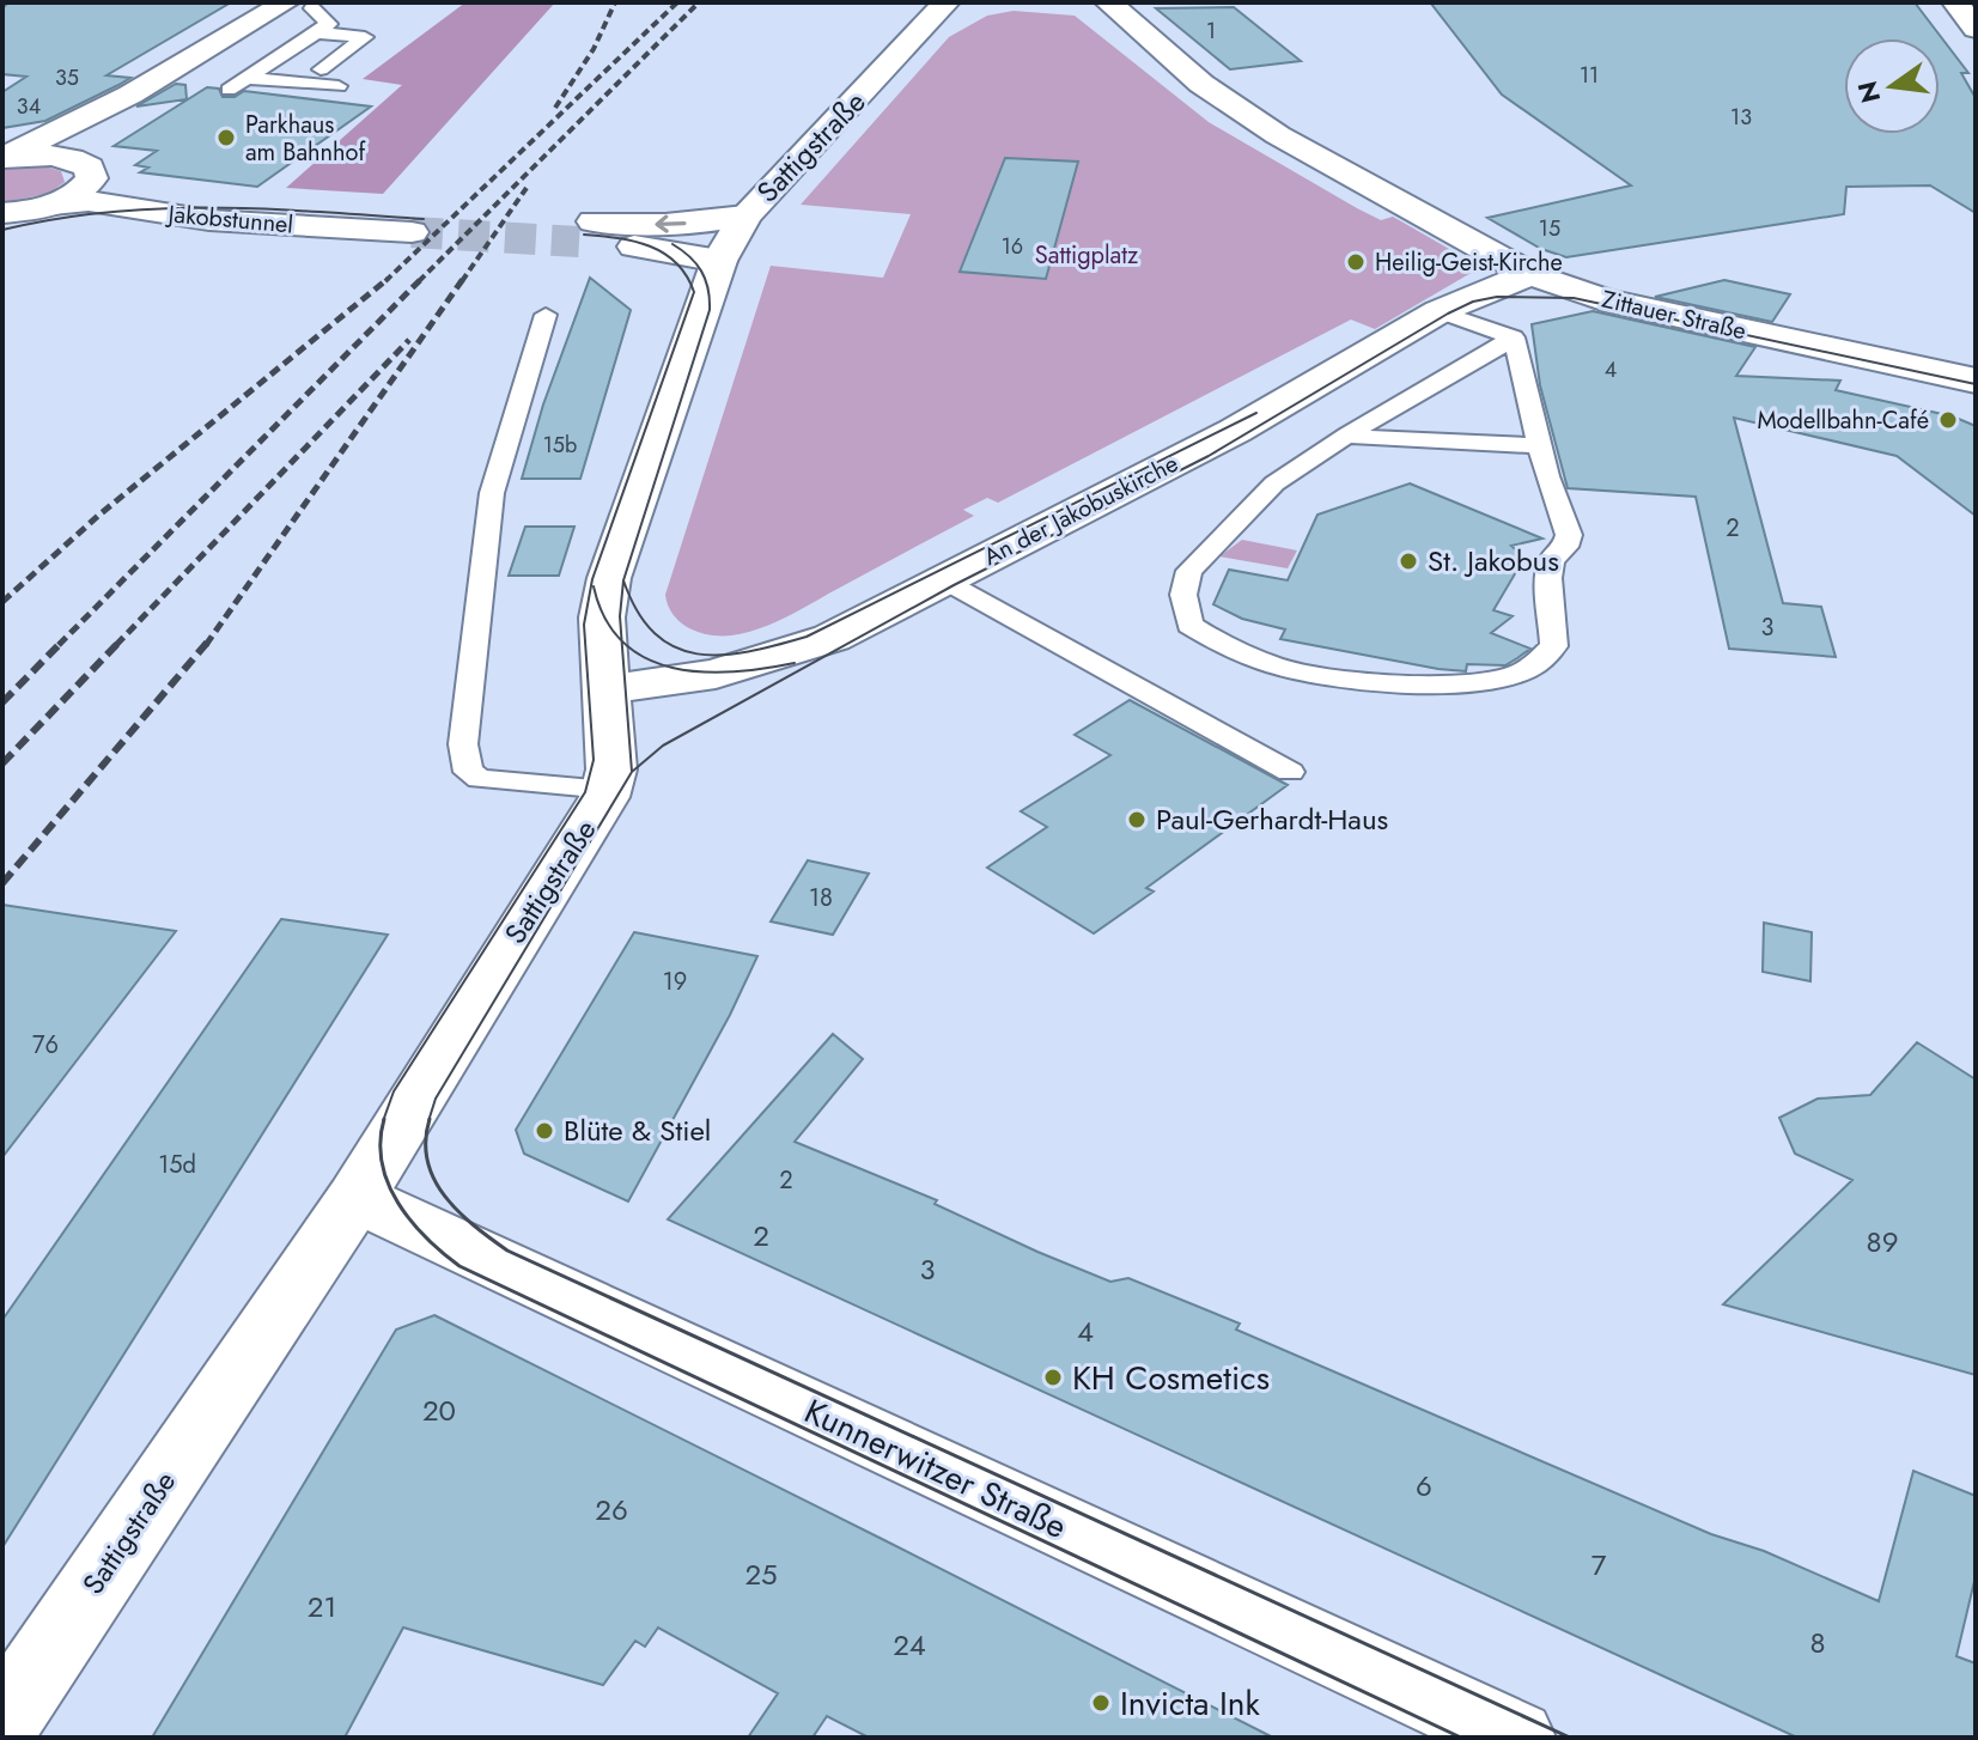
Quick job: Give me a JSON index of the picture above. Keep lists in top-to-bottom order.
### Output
{
  "streets": {
    "street": [
      "Sattigstraße",
      "Jakobstunnel",
      "Zittauer Straße",
      "An der Jakobuskirche",
      "Kunnerwitzer Straße"
    ]
  },
  "crossings": [
    ["Sattigstraße", "An der Jakobuskirche"],
    ["Sattigstraße", "Kunnerwitzer Straße"],
    ["Zittauer Straße", "An der Jakobuskirche"]
  ],
  "parks": ["Sattigplatz"],
  "places": [
    "Parkhaus am Bahnhof",
    "Heilig-Geist-Kirche",
    "Modellbahn-Café",
    "St. Jakobus",
    "Paul-Gerhardt-Haus",
    "Blüte & Stiel",
    "KH Cosmetics",
    "Invicta Ink"
  ],
  "house_numbers": [
    "1",
    "11",
    "35",
    "34",
    "13",
    "15",
    "16",
    "4",
    "15b",
    "2",
    "3",
    "18",
    "19",
    "76",
    "15d",
    "2",
    "2",
    "89",
    "3",
    "4",
    "20",
    "6",
    "26",
    "7",
    "25",
    "21",
    "8",
    "24"
  ],
  "north": "left"
}
